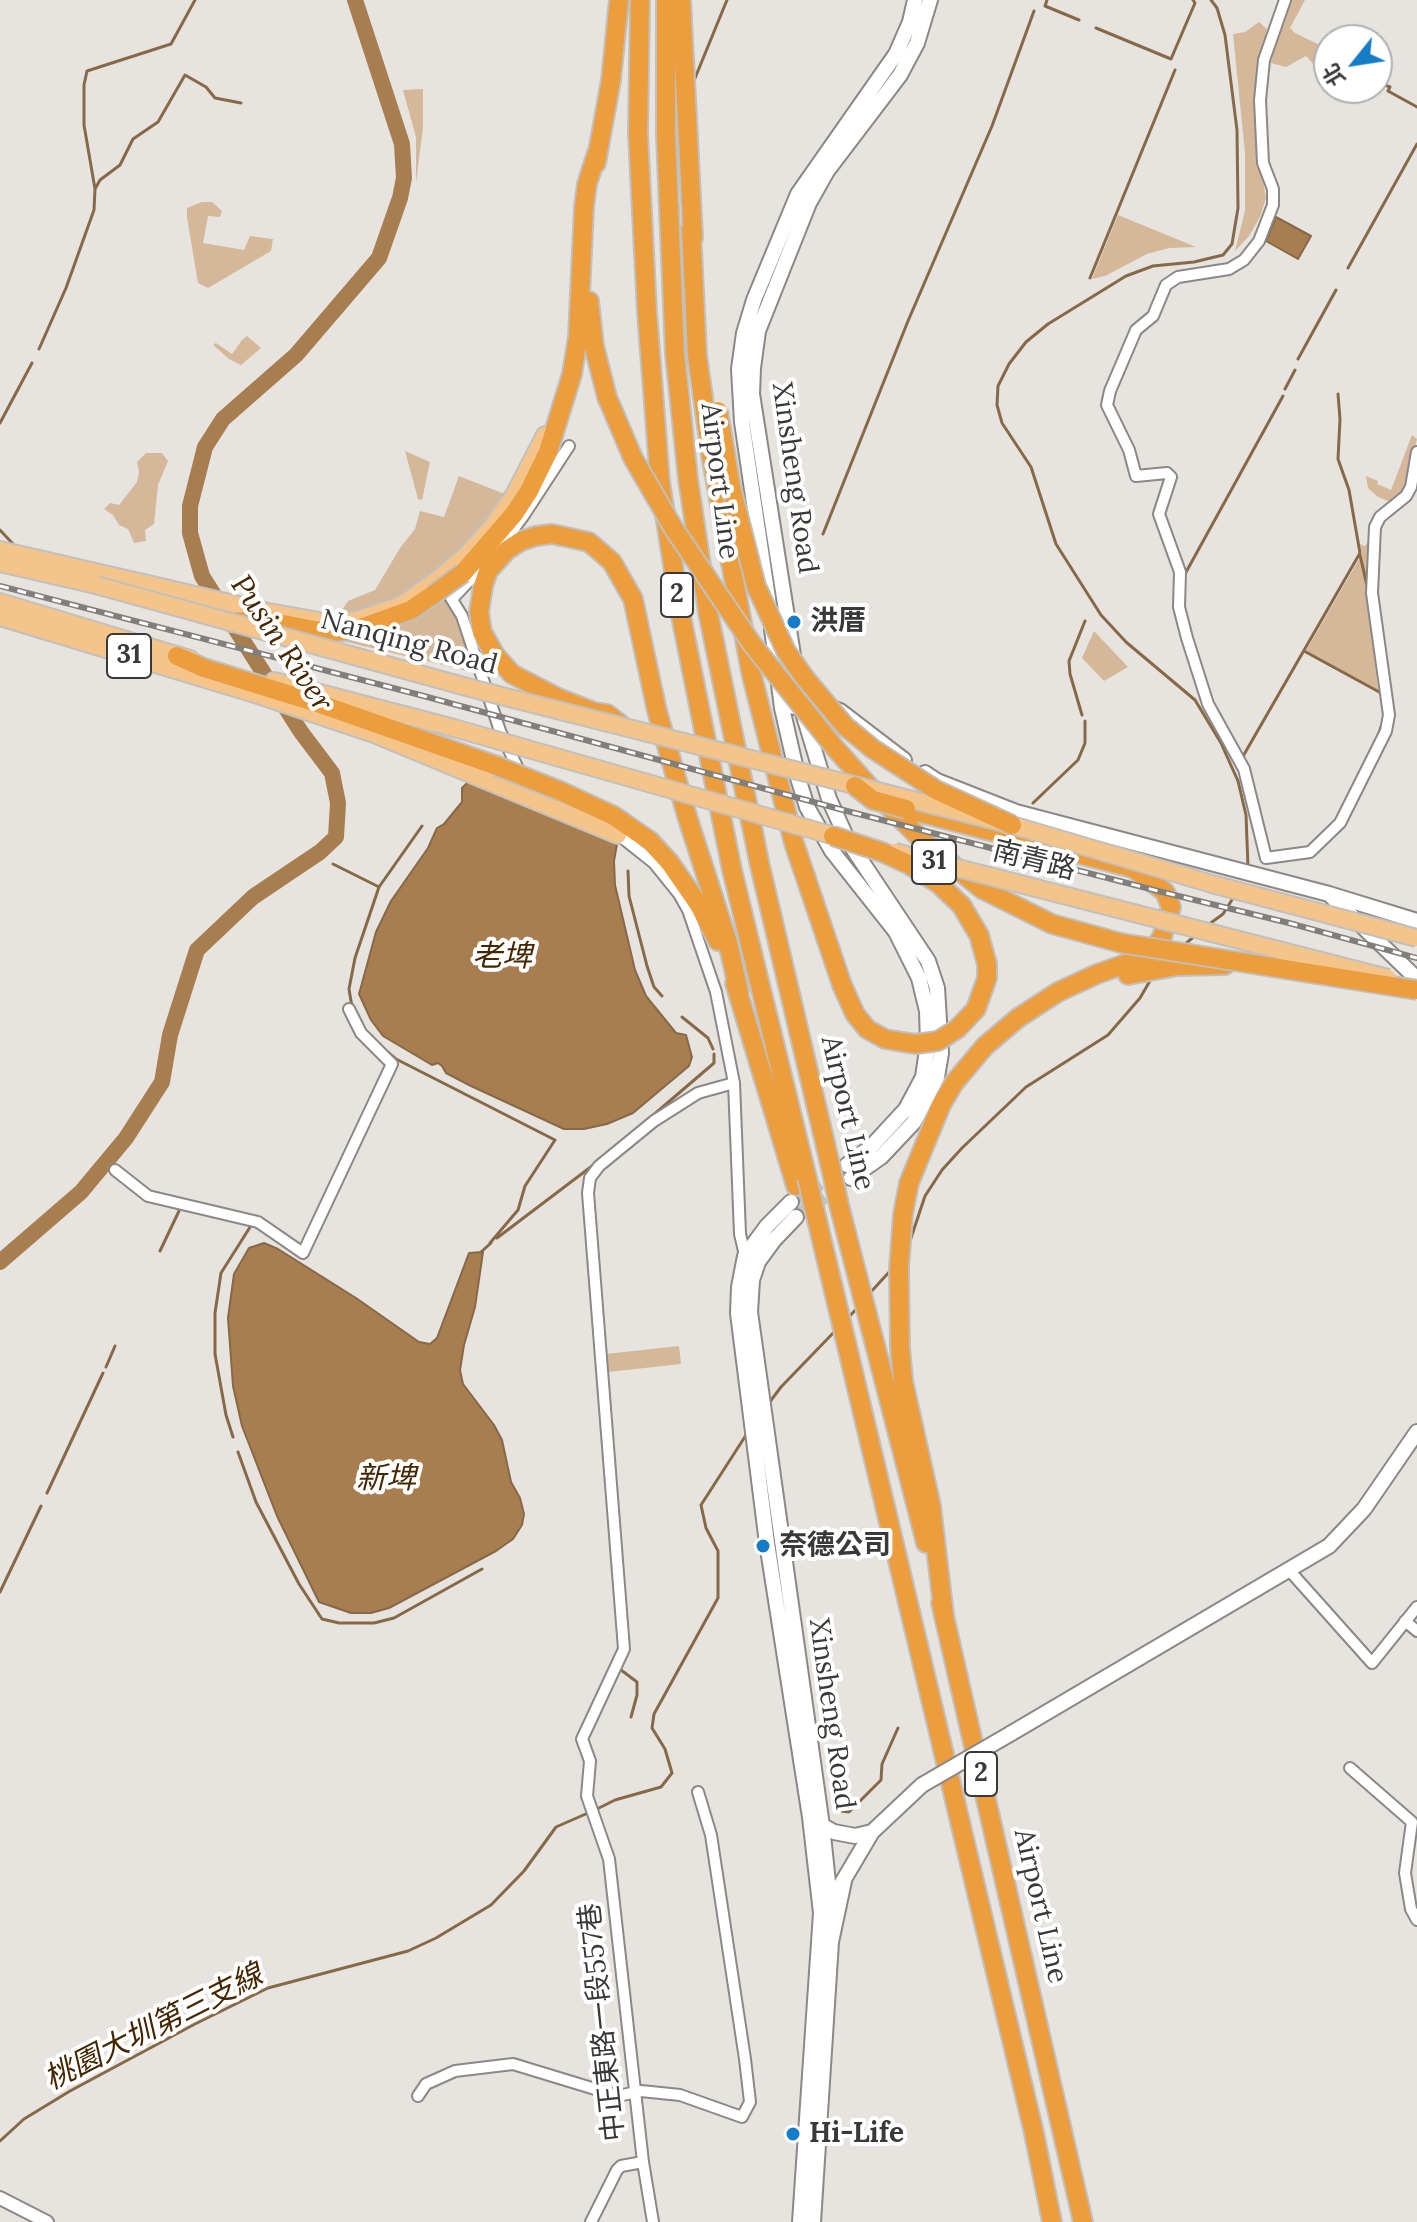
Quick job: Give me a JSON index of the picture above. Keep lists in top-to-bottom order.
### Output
{
  "streets": {
    "highway": ["Airport Line", "2"],
    "main road": [
      "Xinsheng Road",
      "Nanqing Road",
      "31",
      "南青路"
    ],
    "street": ["中正東路一段557巷"]
  },
  "crossings": [
    ["Xinsheng Road", "Airport Line"],
    ["Xinsheng Road", "南青路"],
    ["Nanqing Road", "南青路"],
    ["31", "南青路"]
  ],
  "water": [
    "Pusin River",
    "老埤",
    "新埤",
    "桃園大圳第三支線"
  ],
  "places": ["洪厝", "奈德公司", "Hi-Life"],
  "north": "bottom left"
}
